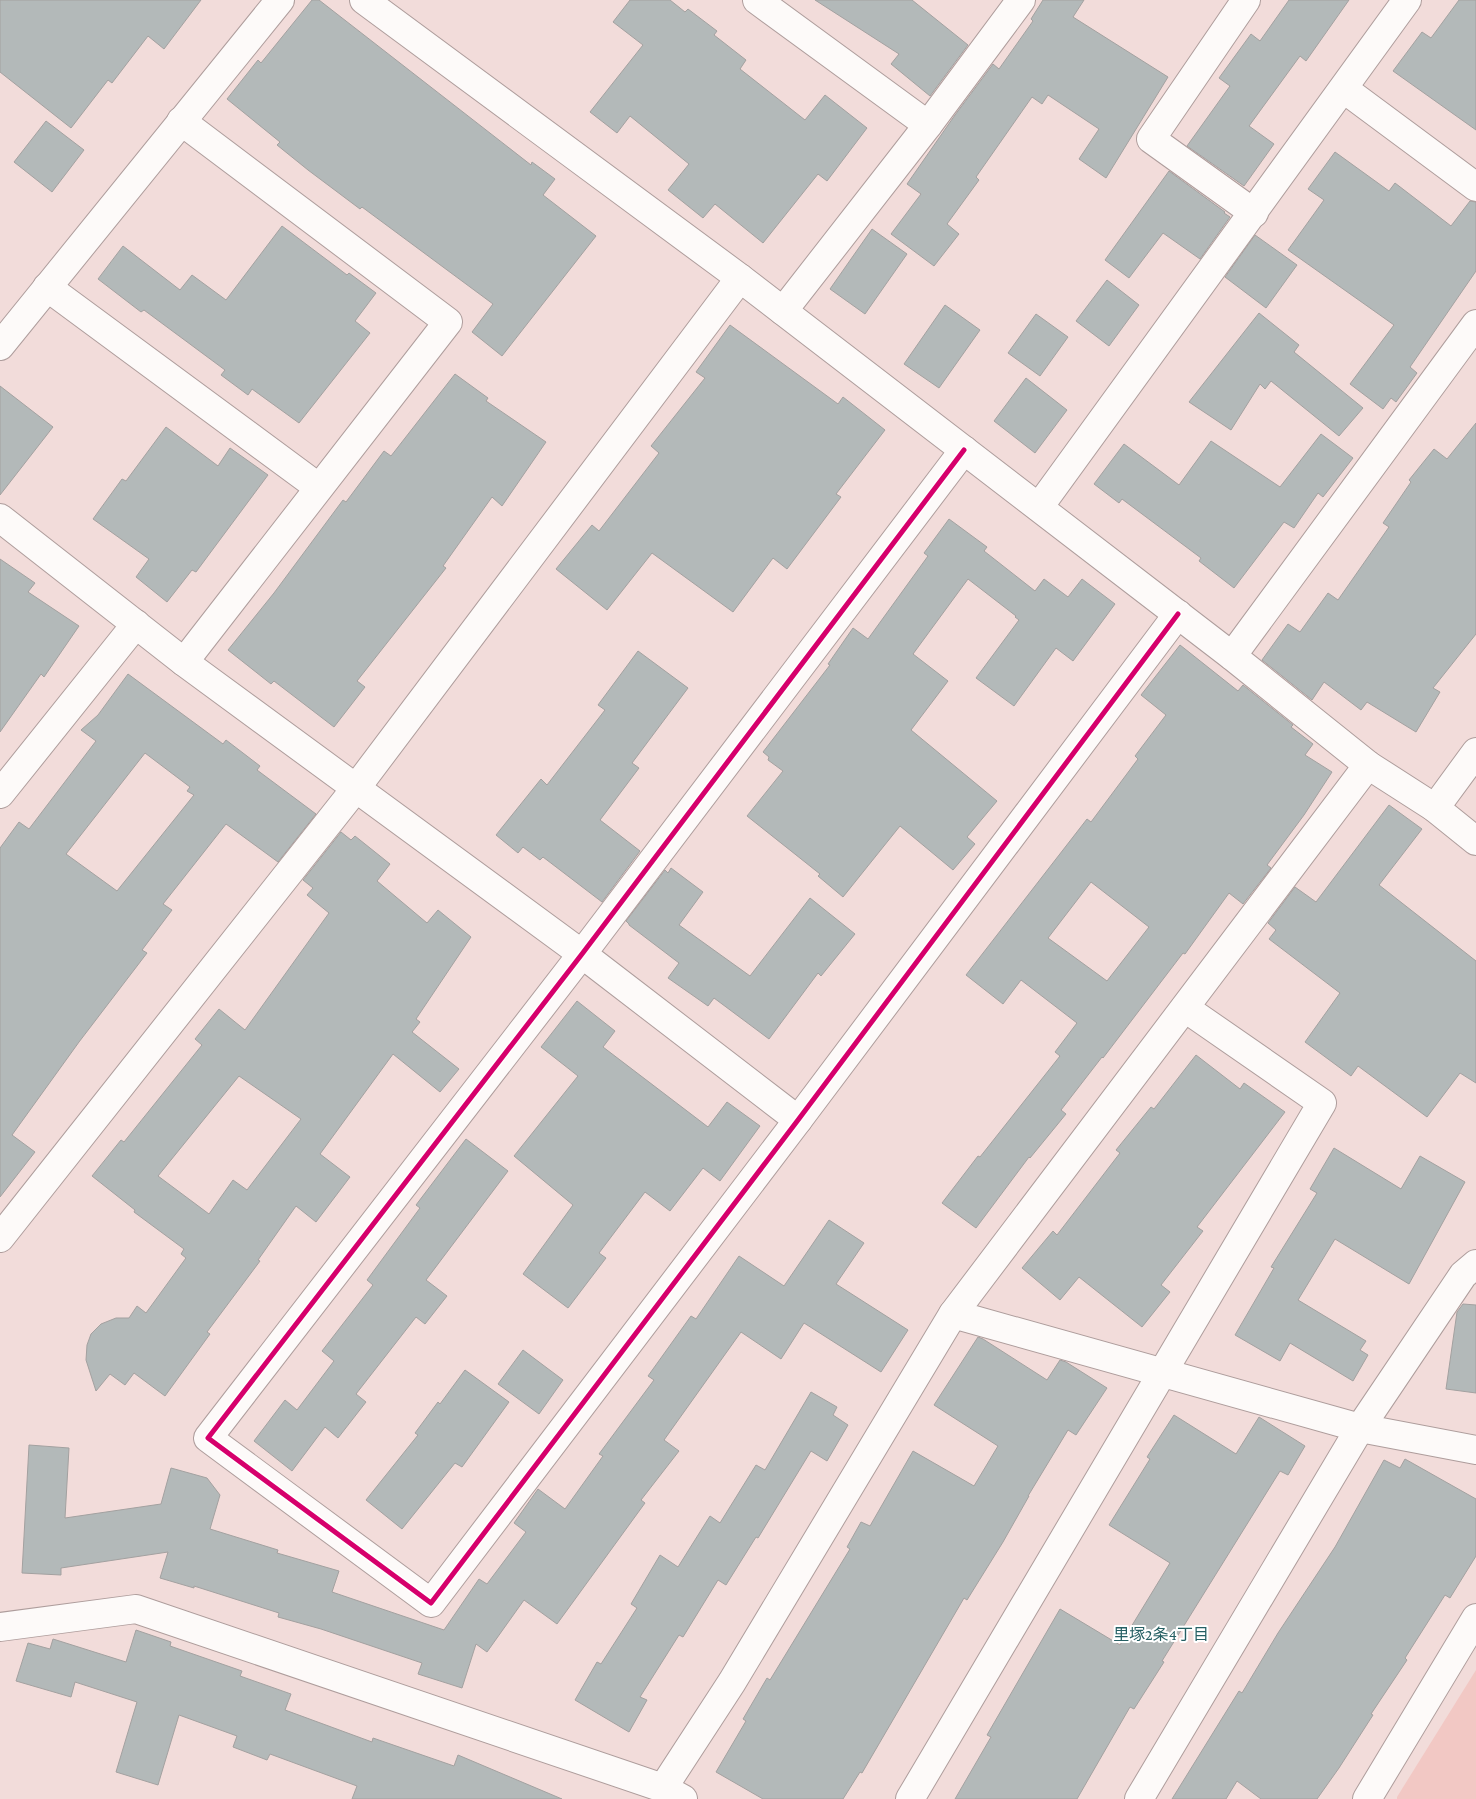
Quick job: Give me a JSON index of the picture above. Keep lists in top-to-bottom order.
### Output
{
  "districts": ["里塚2条4丁目"]
}
